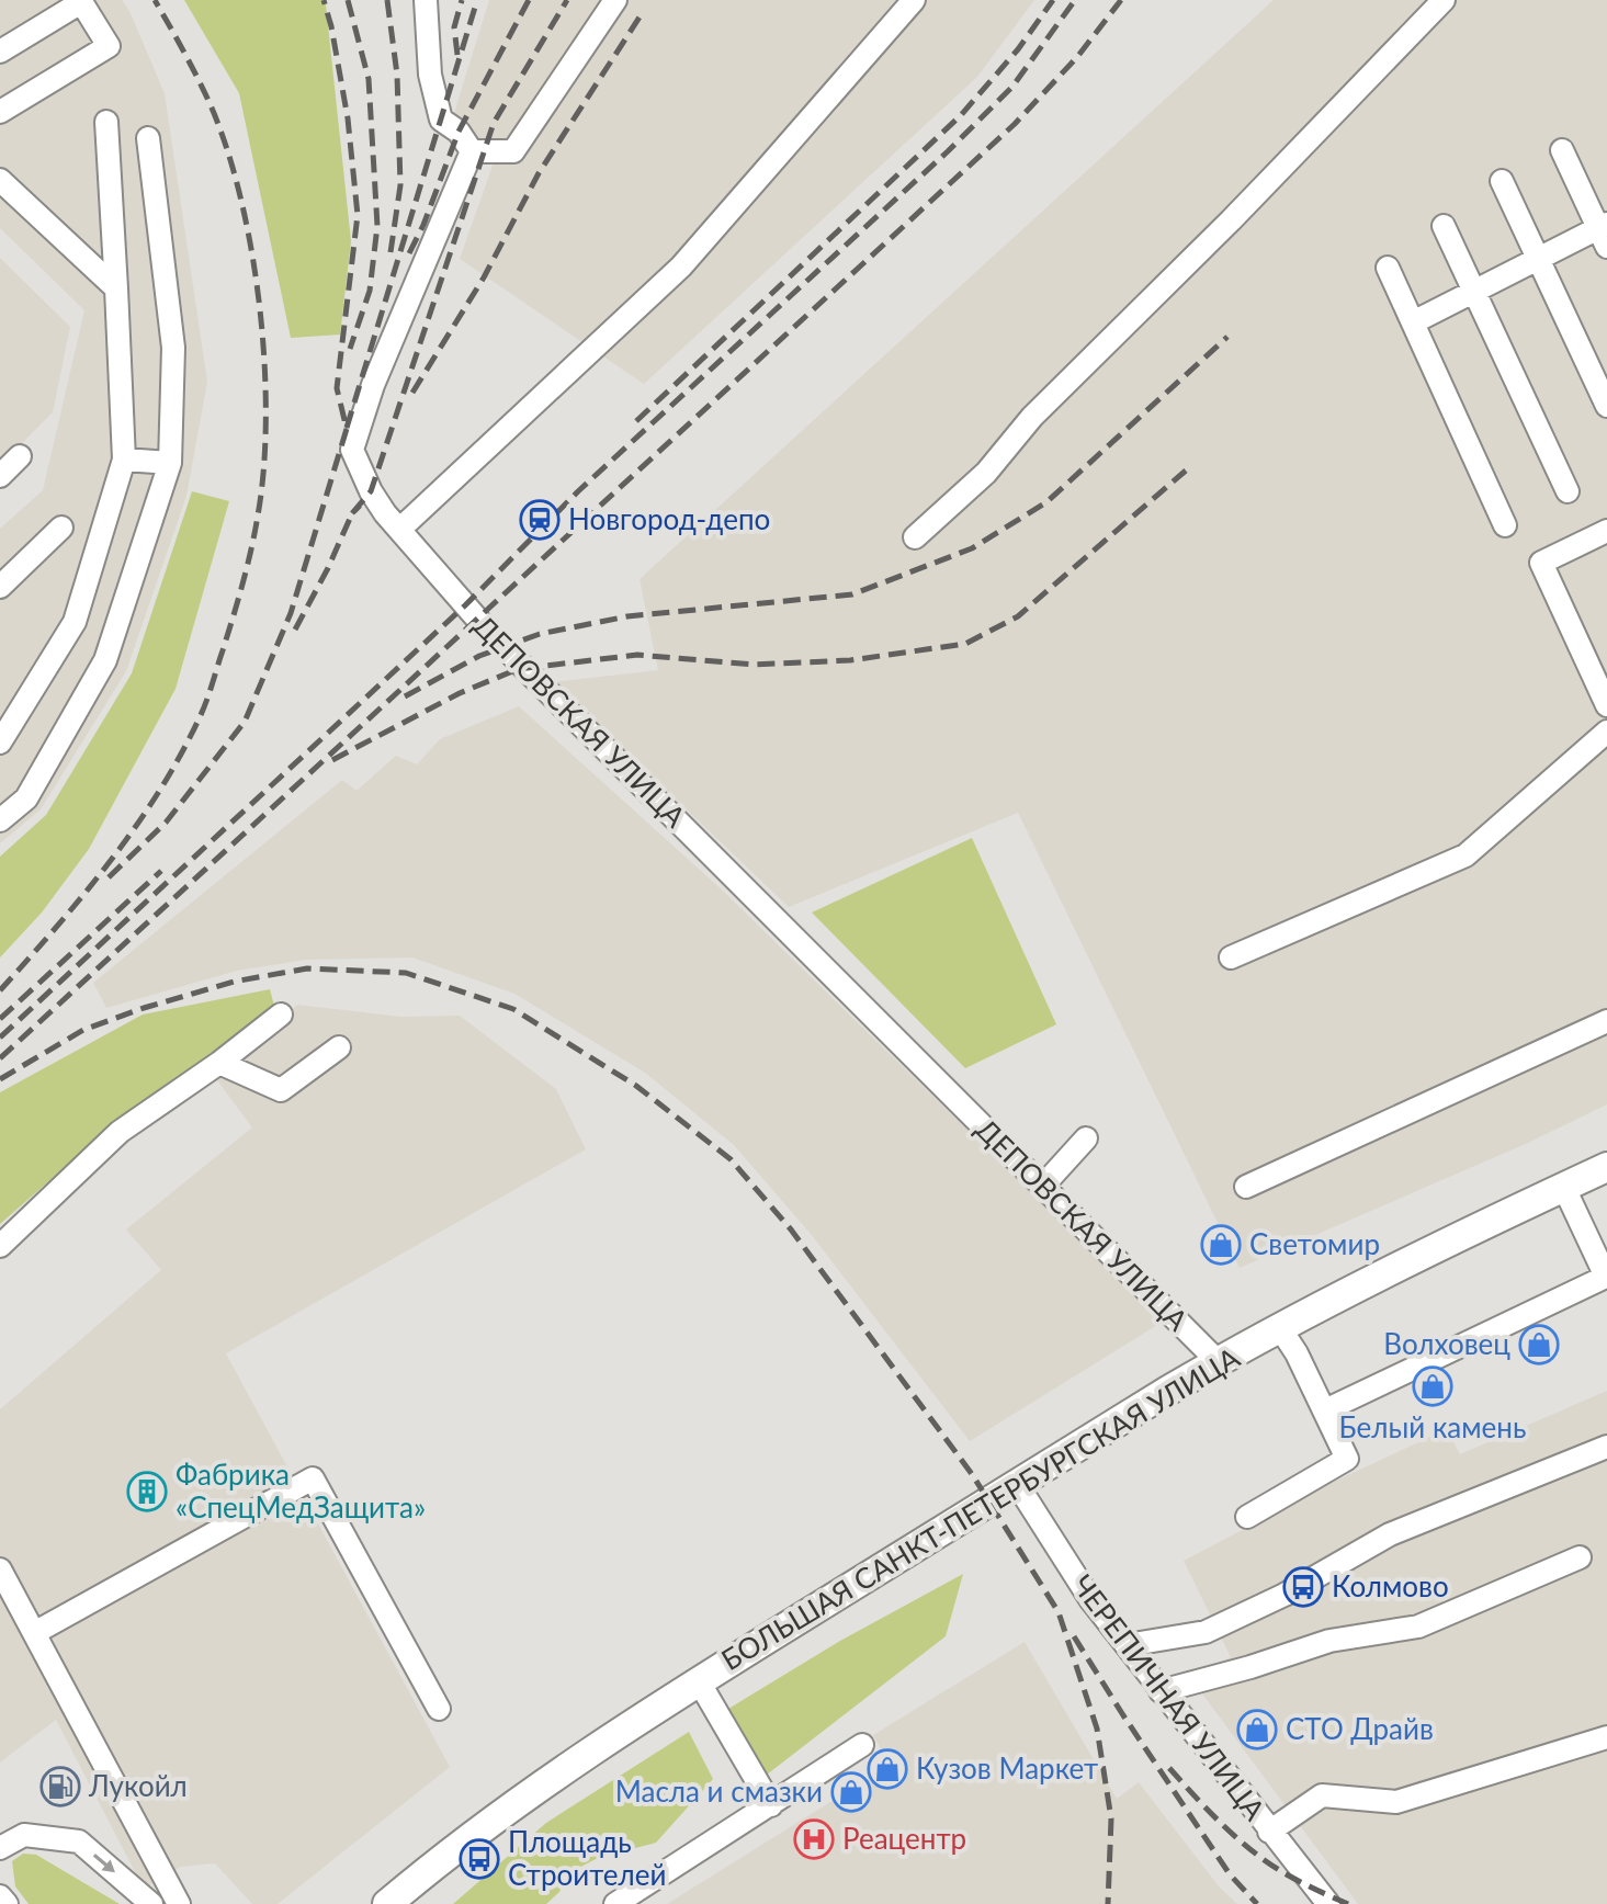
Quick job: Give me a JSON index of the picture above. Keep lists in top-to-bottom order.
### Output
{
  "streets": {
    "main road": ["БОЛЬШАЯ САНКТ-ПЕТЕРБУРГСКАЯ УЛИЦА"],
    "street": ["ДЕПОВСКАЯ УЛИЦА", "ЧЕРЕПИЧНАЯ УЛИЦА"]
  },
  "crossings": [
    ["ДЕПОВСКАЯ УЛИЦА", "БОЛЬШАЯ САНКТ-ПЕТЕРБУРГСКАЯ УЛИЦА"],
    ["БОЛЬШАЯ САНКТ-ПЕТЕРБУРГСКАЯ УЛИЦА", "ЧЕРЕПИЧНАЯ УЛИЦА"]
  ],
  "places": {
    "station": ["Новгород-депо"],
    "shop": [
      "Светомир",
      "Волховец",
      "Белый камень",
      "СТО Драйв",
      "Кузов Маркет",
      "Масла и смазки"
    ],
    "building": ["Фабрика «СпецМедЗащита»"],
    "bus stop": ["Колмово", "Площадь Строителей"],
    "fuel station": ["Лукойл"],
    "hospital": ["Реацентр"]
  }
}
